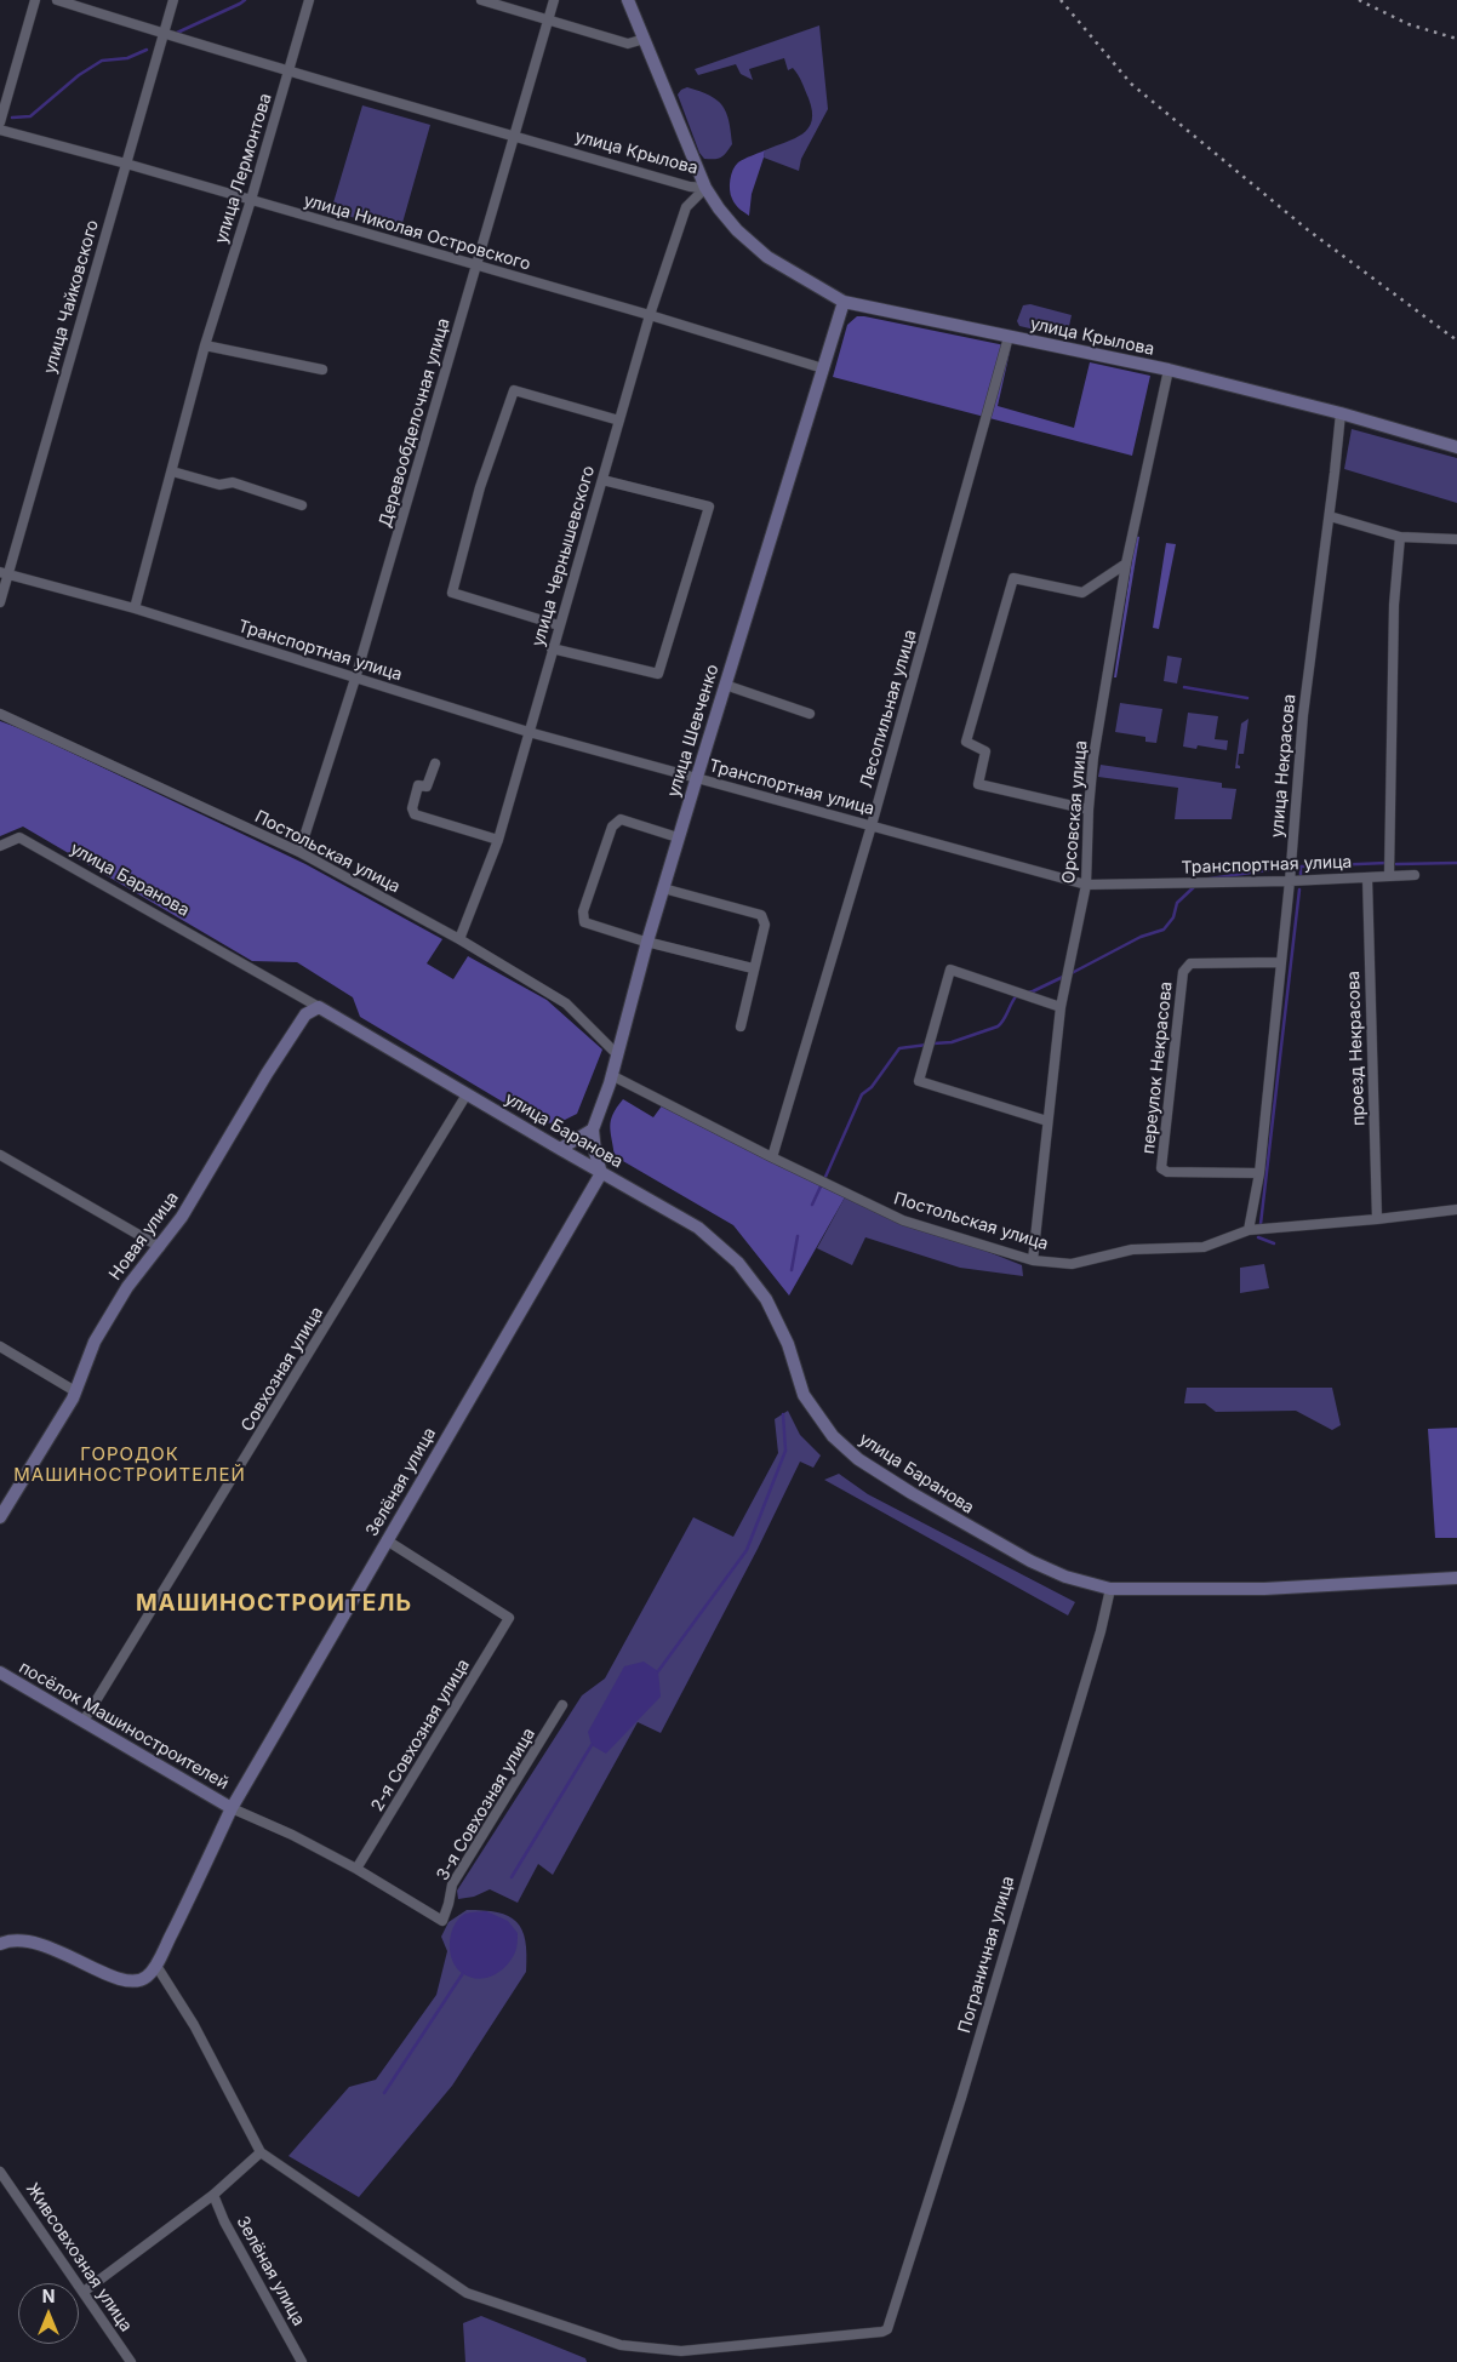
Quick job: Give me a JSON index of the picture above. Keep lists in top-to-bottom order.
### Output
{
  "streets": {
    "main road": [
      "улица Крылова",
      "улица Шевченко",
      "улица Баранова",
      "Новая улица",
      "Зелёная улица",
      "посёлок Машиностроителей"
    ],
    "street": [
      "улица Лермонтова",
      "улица Николая Островского",
      "улица Чайковского",
      "Деревообделочная улица",
      "улица Чернышевского",
      "Транспортная улица",
      "Лесопильная улица",
      "улица Некрасова",
      "Орсовская улица",
      "Постольская улица",
      "проезд Некрасова",
      "переулок Некрасова",
      "Совхозная улица",
      "2-я Совхозная улица",
      "3-я Совхозная улица",
      "Пограничная улица",
      "Живсовхозная улица"
    ]
  },
  "crossings": [
    ["улица Крылова", "улица Лермонтова"],
    ["улица Крылова", "улица Чайковского"],
    ["улица Крылова", "Деревообделочная улица"],
    ["улица Крылова", "улица Чернышевского"],
    ["улица Крылова", "Лесопильная улица"],
    ["улица Крылова", "улица Шевченко"],
    ["улица Крылова", "улица Некрасова"],
    ["улица Крылова", "Орсовская улица"],
    ["улица Лермонтова", "улица Николая Островского"],
    ["улица Лермонтова", "Транспортная улица"],
    ["улица Николая Островского", "улица Чайковского"],
    ["улица Николая Островского", "Деревообделочная улица"],
    ["улица Николая Островского", "улица Чернышевского"],
    ["улица Николая Островского", "улица Шевченко"],
    ["улица Чайковского", "Транспортная улица"],
    ["Деревообделочная улица", "Транспортная улица"],
    ["Деревообделочная улица", "Постольская улица"],
    ["улица Чернышевского", "Транспортная улица"],
    ["улица Чернышевского", "Постольская улица"],
    ["Транспортная улица", "Лесопильная улица"],
    ["Транспортная улица", "улица Шевченко"],
    ["Транспортная улица", "улица Некрасова"],
    ["Транспортная улица", "Орсовская улица"],
    ["Транспортная улица", "проезд Некрасова"],
    ["Лесопильная улица", "Постольская улица"],
    ["улица Шевченко", "Постольская улица"],
    ["улица Шевченко", "улица Баранова"],
    ["улица Шевченко", "Зелёная улица"],
    ["улица Некрасова", "Постольская улица"],
    ["улица Некрасова", "переулок Некрасова"],
    ["Орсовская улица", "Постольская улица"],
    ["Постольская улица", "проезд Некрасова"],
    ["улица Баранова", "Новая улица"],
    ["улица Баранова", "Совхозная улица"],
    ["улица Баранова", "Зелёная улица"],
    ["улица Баранова", "Пограничная улица"],
    ["Совхозная улица", "посёлок Машиностроителей"],
    ["Зелёная улица", "посёлок Машиностроителей"],
    ["Зелёная улица", "2-я Совхозная улица"],
    ["2-я Совхозная улица", "3-я Совхозная улица"]
  ],
  "districts": ["ГОРОДОК МАШИНОСТРОИТЕЛЕЙ", "МАШИНОСТРОИТЕЛЬ"],
  "north": "top"
}
